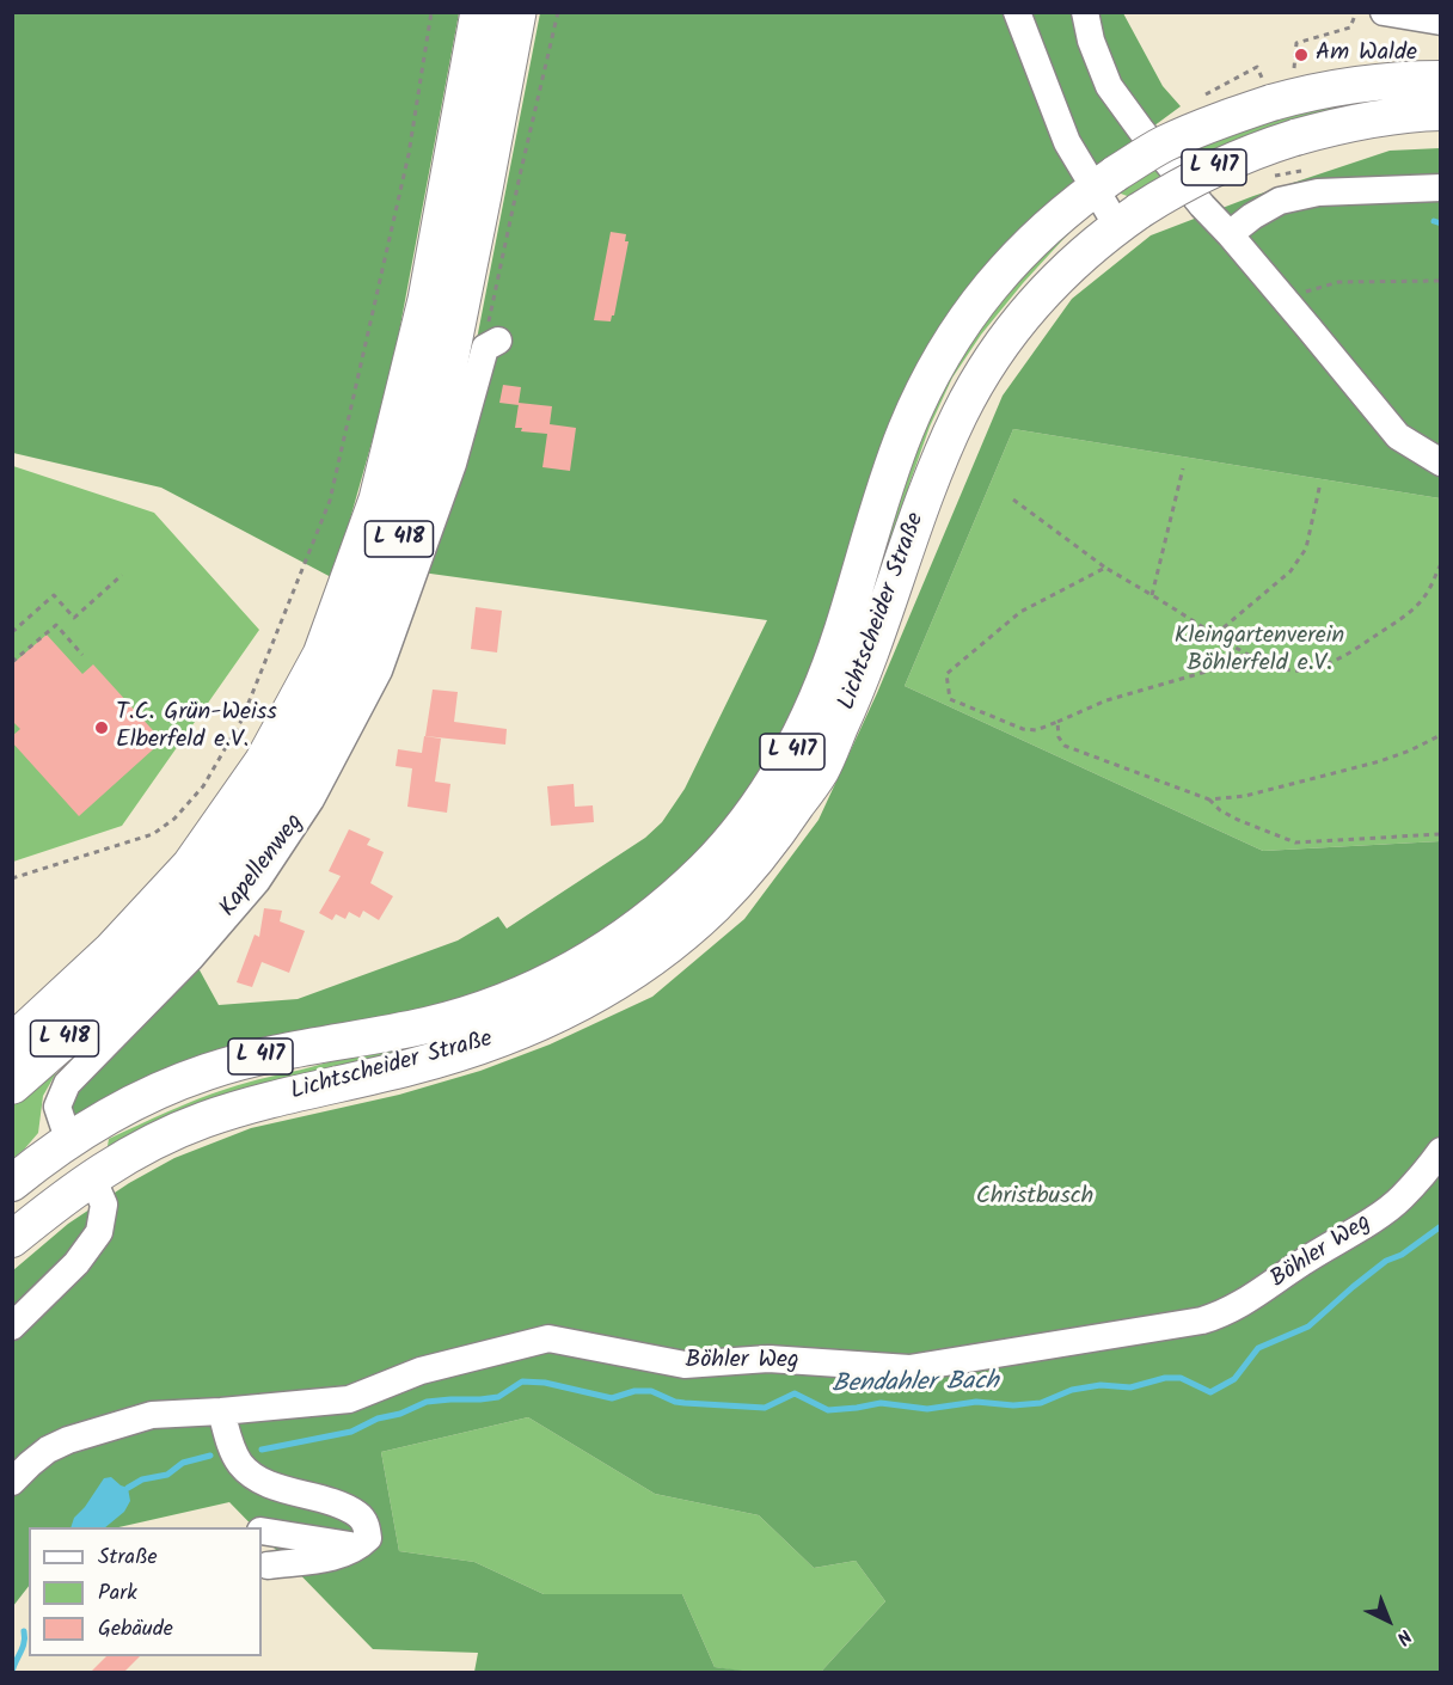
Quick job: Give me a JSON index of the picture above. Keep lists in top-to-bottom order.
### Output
{
  "streets": {
    "highway": ["L 418"],
    "main road": ["L 417", "Lichtscheider Straße", "Kapellenweg"],
    "street": ["Böhler Weg"]
  },
  "crossings": [
    ["L 417", "Lichtscheider Straße"],
    ["Lichtscheider Straße", "Kapellenweg"]
  ],
  "water": ["Bendahler Bach"],
  "parks": ["Kleingartenverein Böhlerfeld e.V.", "Christbusch"],
  "places": ["Am Walde", "T.C. Grün-Weiss Elberfeld e.V."],
  "legend": ["Straße", "Park", "Gebäude"],
  "north": "bottom right"
}
